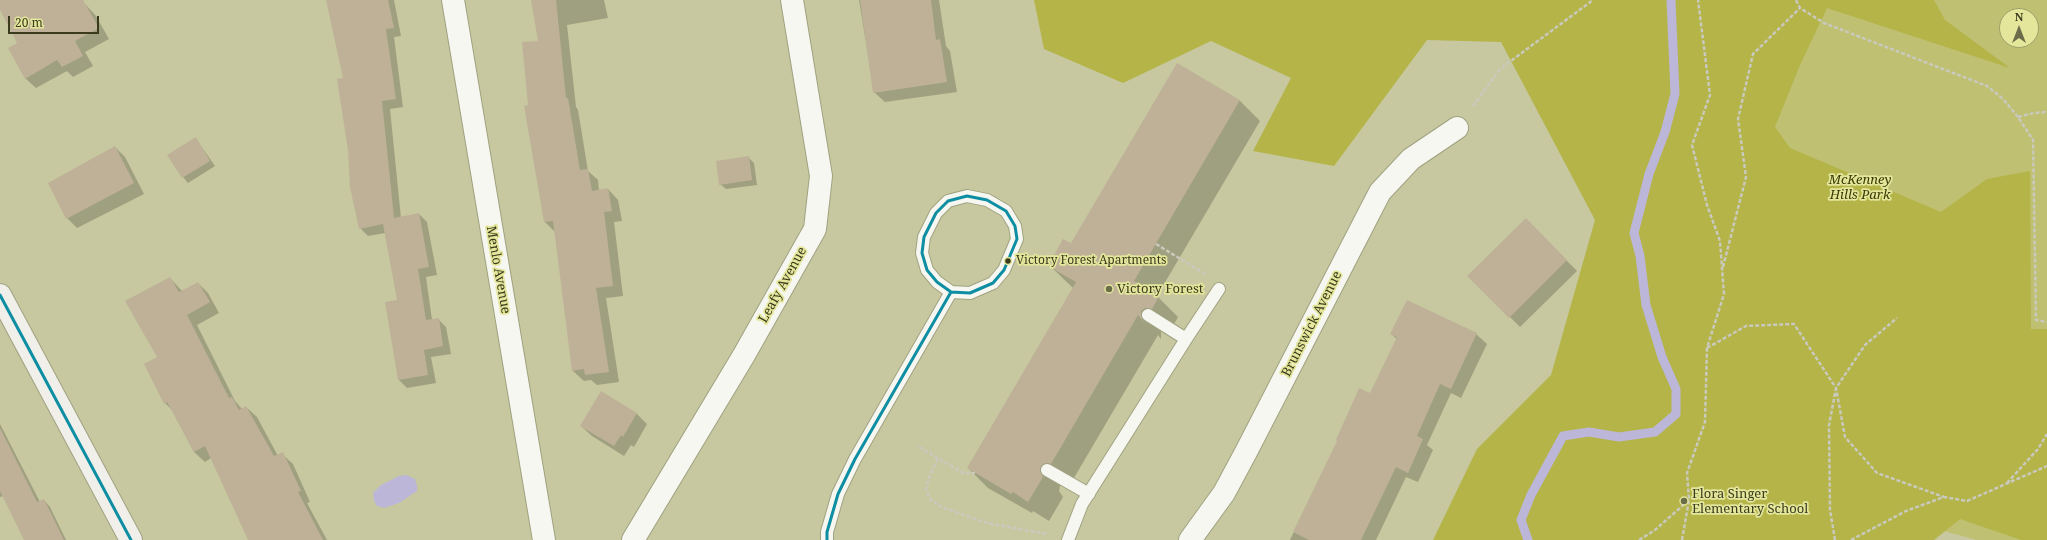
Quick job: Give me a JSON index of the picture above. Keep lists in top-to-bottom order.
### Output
{
  "streets": {
    "street": ["Menlo Avenue", "Leafy Avenue", "Brunswick Avenue"]
  },
  "parks": ["McKenney Hills Park"],
  "places": ["Victory Forest Apartments", "Victory Forest", "Flora Singer Elementary School"],
  "scale_bar": "20 m",
  "north": "top"
}
